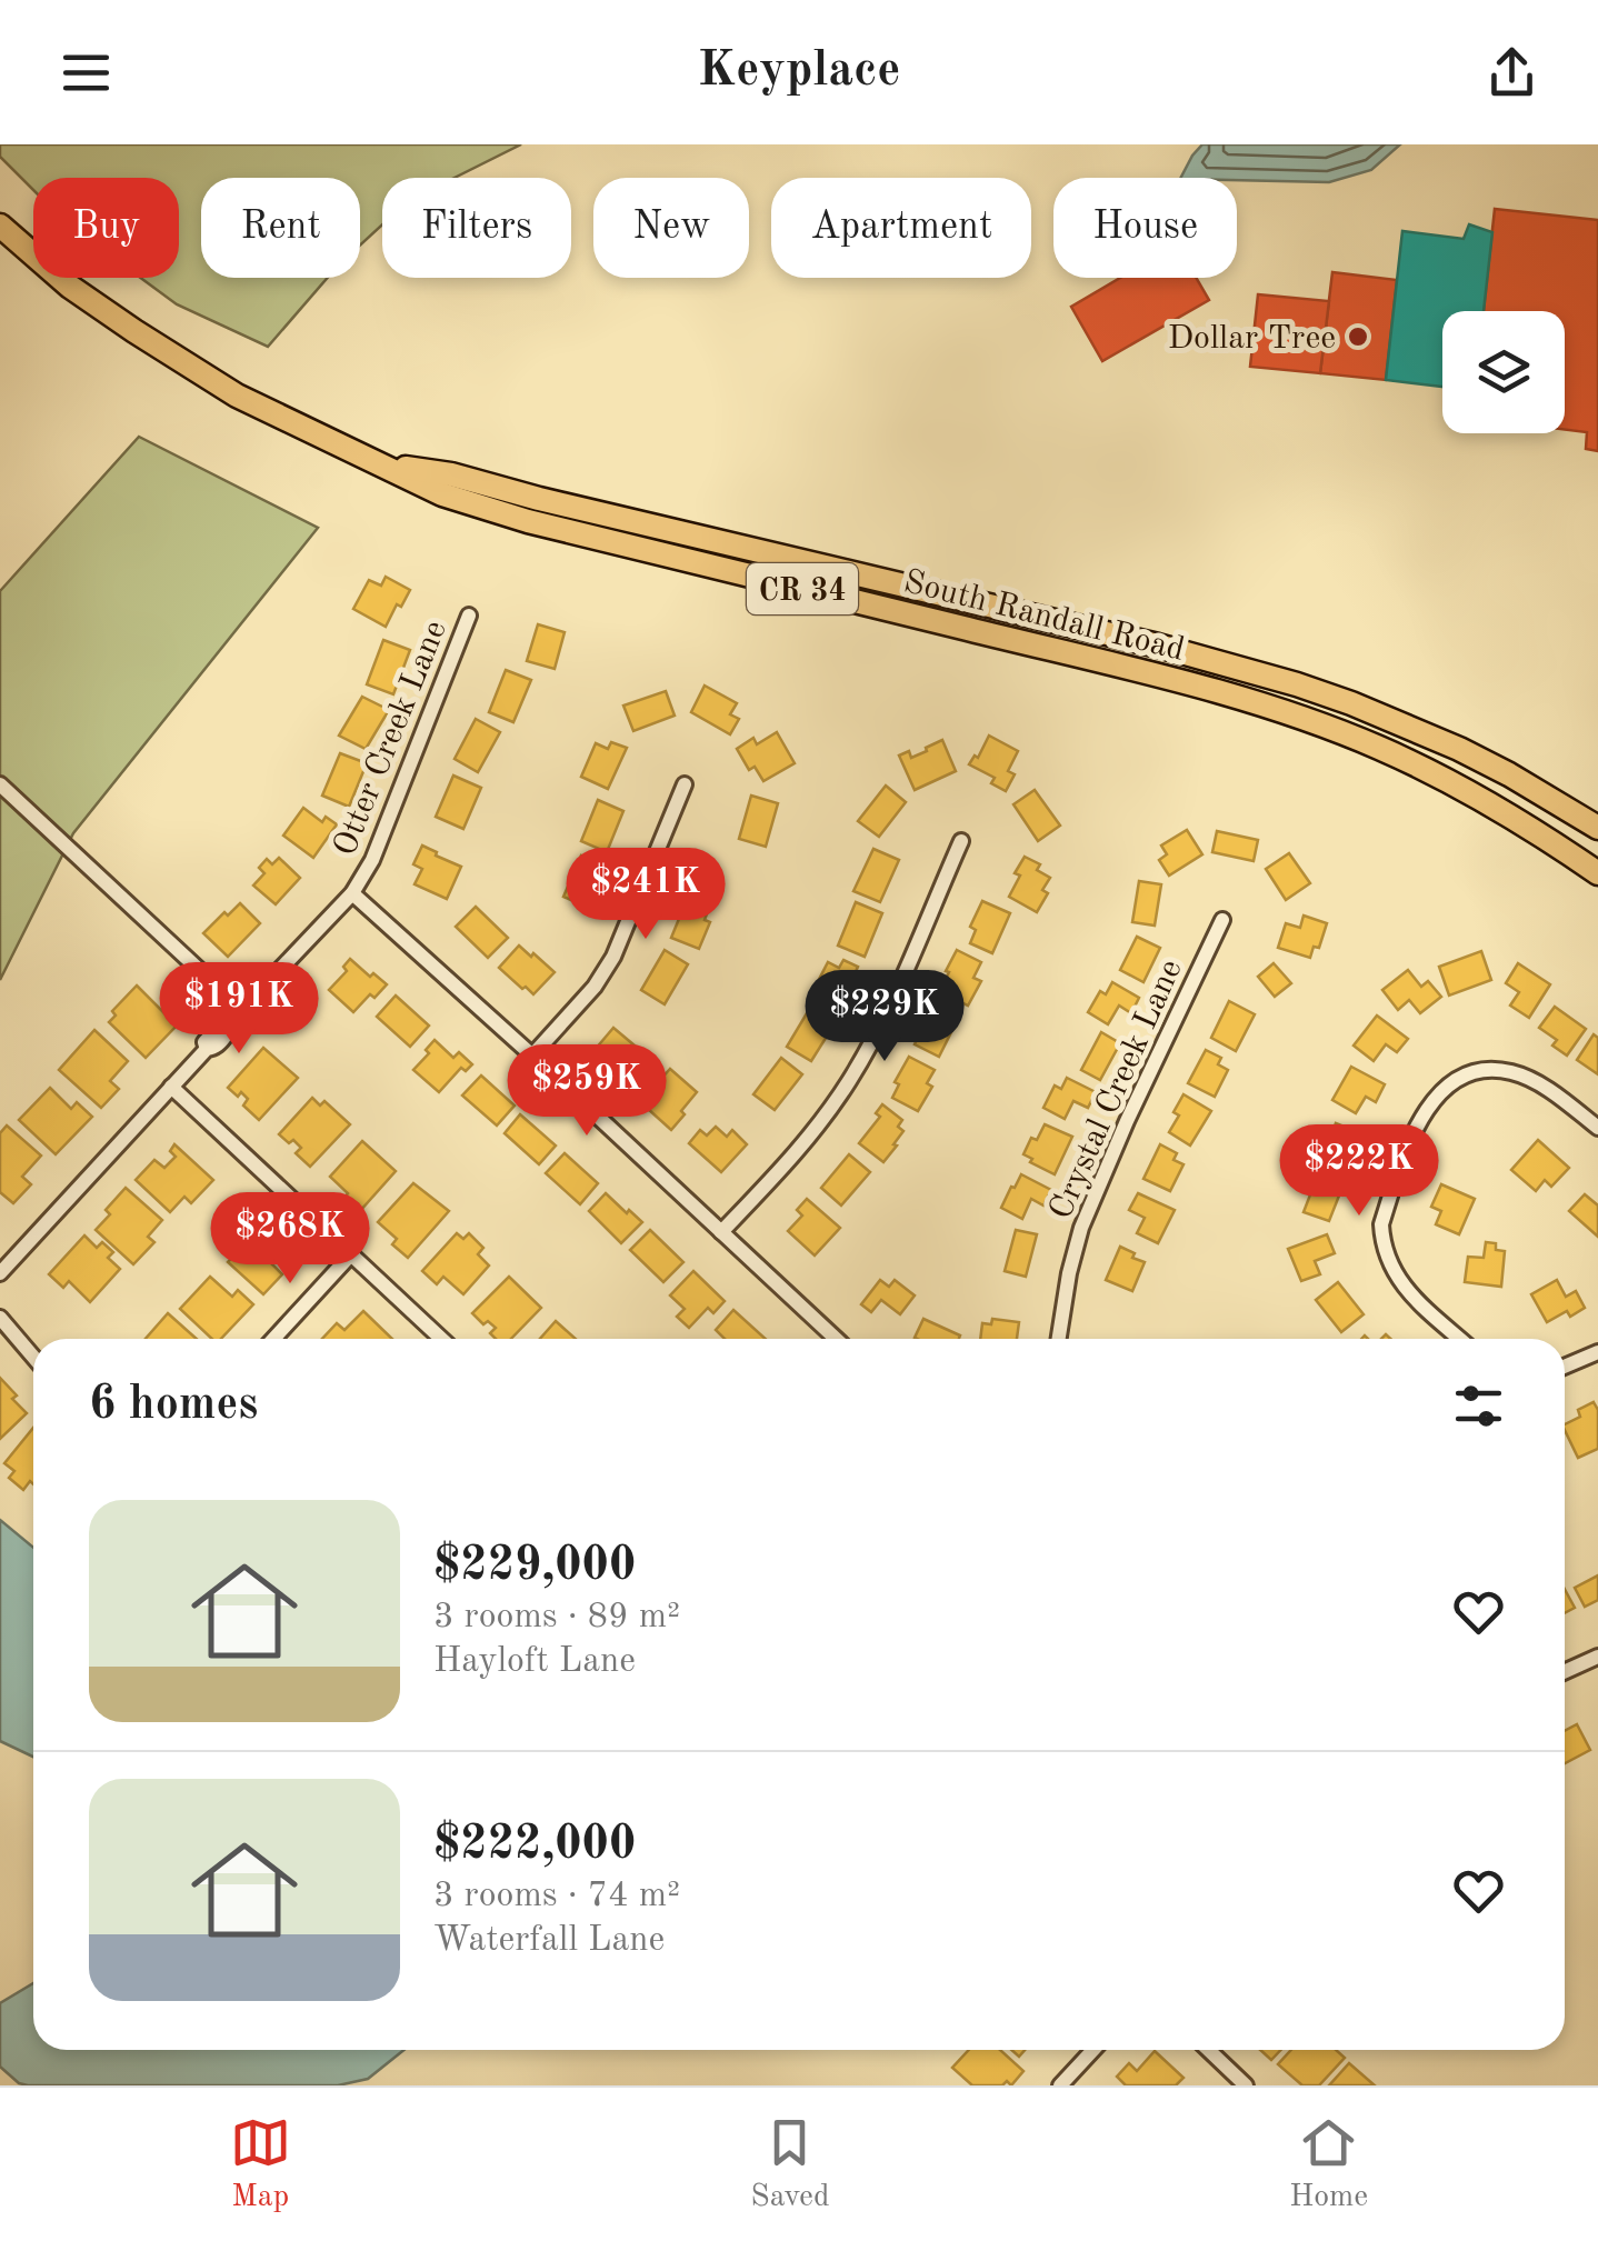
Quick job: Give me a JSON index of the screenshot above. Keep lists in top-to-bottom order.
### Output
{
  "streets": {
    "main road": ["CR 34", "South Randall Road"],
    "street": ["Otter Creek Lane", "Crystal Creek Lane"]
  },
  "places": ["Dollar Tree"],
  "page": {
    "header": "Keyplace",
    "chip": [
      "Buy",
      "Rent",
      "Filters",
      "New",
      "Apartment",
      "House"
    ],
    "price": [
      "$241K",
      "$191K",
      "$229K",
      "$259K",
      "$222K",
      "$268K"
    ],
    "heading": "6 homes",
    "list": [
      {
        "name": "$229,000",
        "note": "3 rooms · 89 m² · Hayloft Lane"
      },
      {
        "name": "$222,000",
        "note": "3 rooms · 74 m² · Waterfall Lane"
      }
    ],
    "tabs": ["Map", "Saved", "Home"]
  }
}
